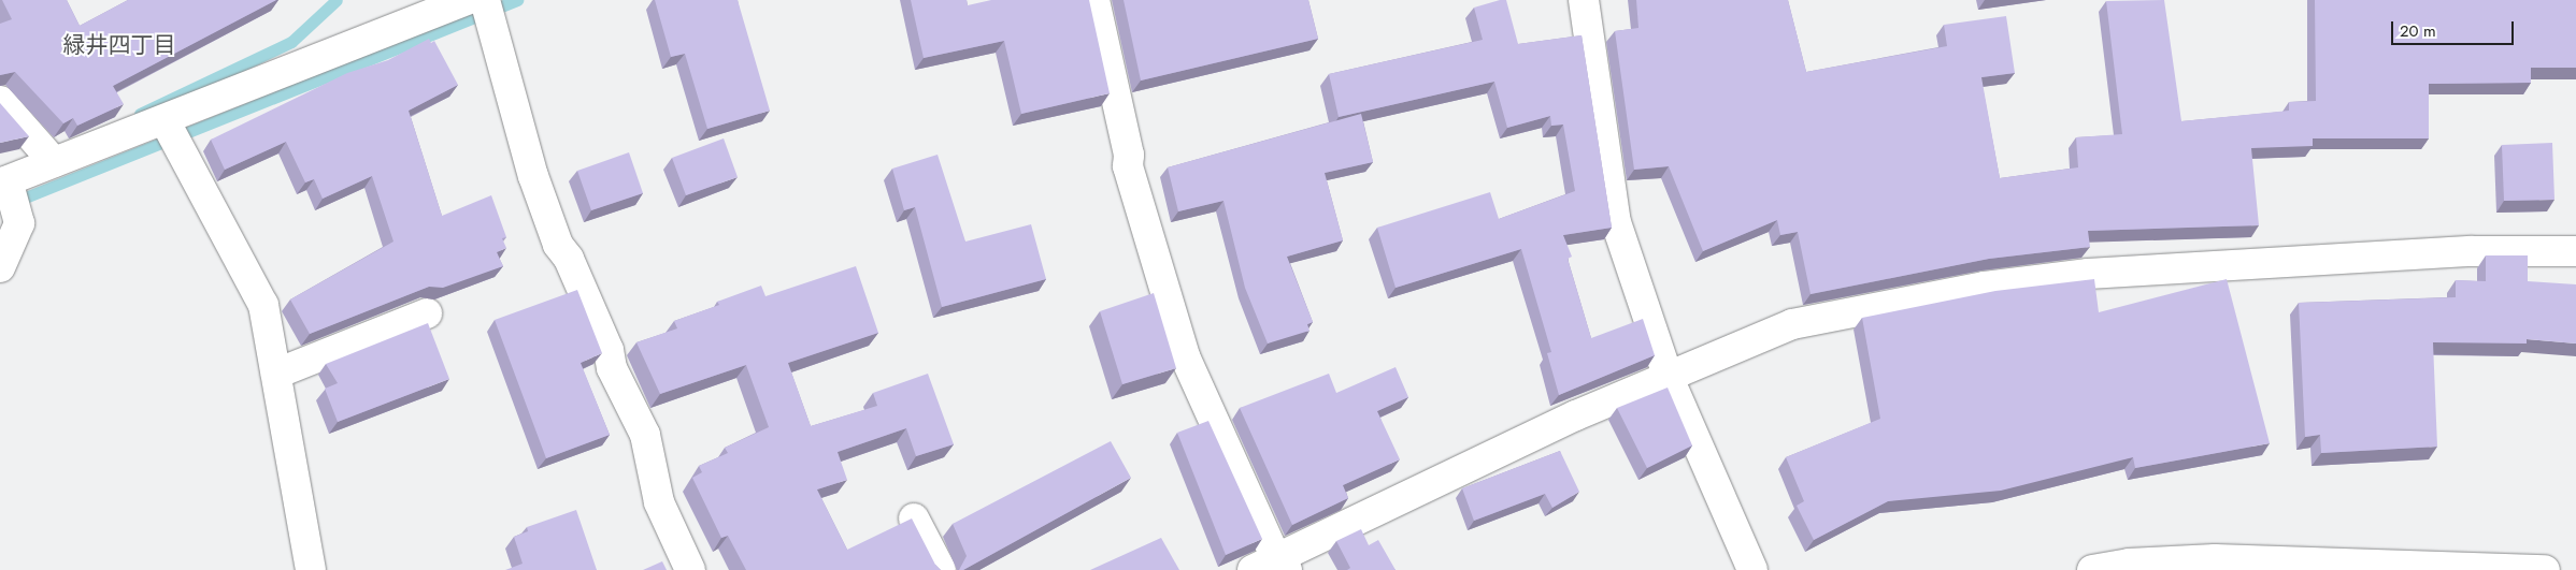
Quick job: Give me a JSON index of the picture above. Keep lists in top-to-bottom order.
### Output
{
  "districts": ["緑井四丁目"],
  "scale_bar": "20 m"
}
